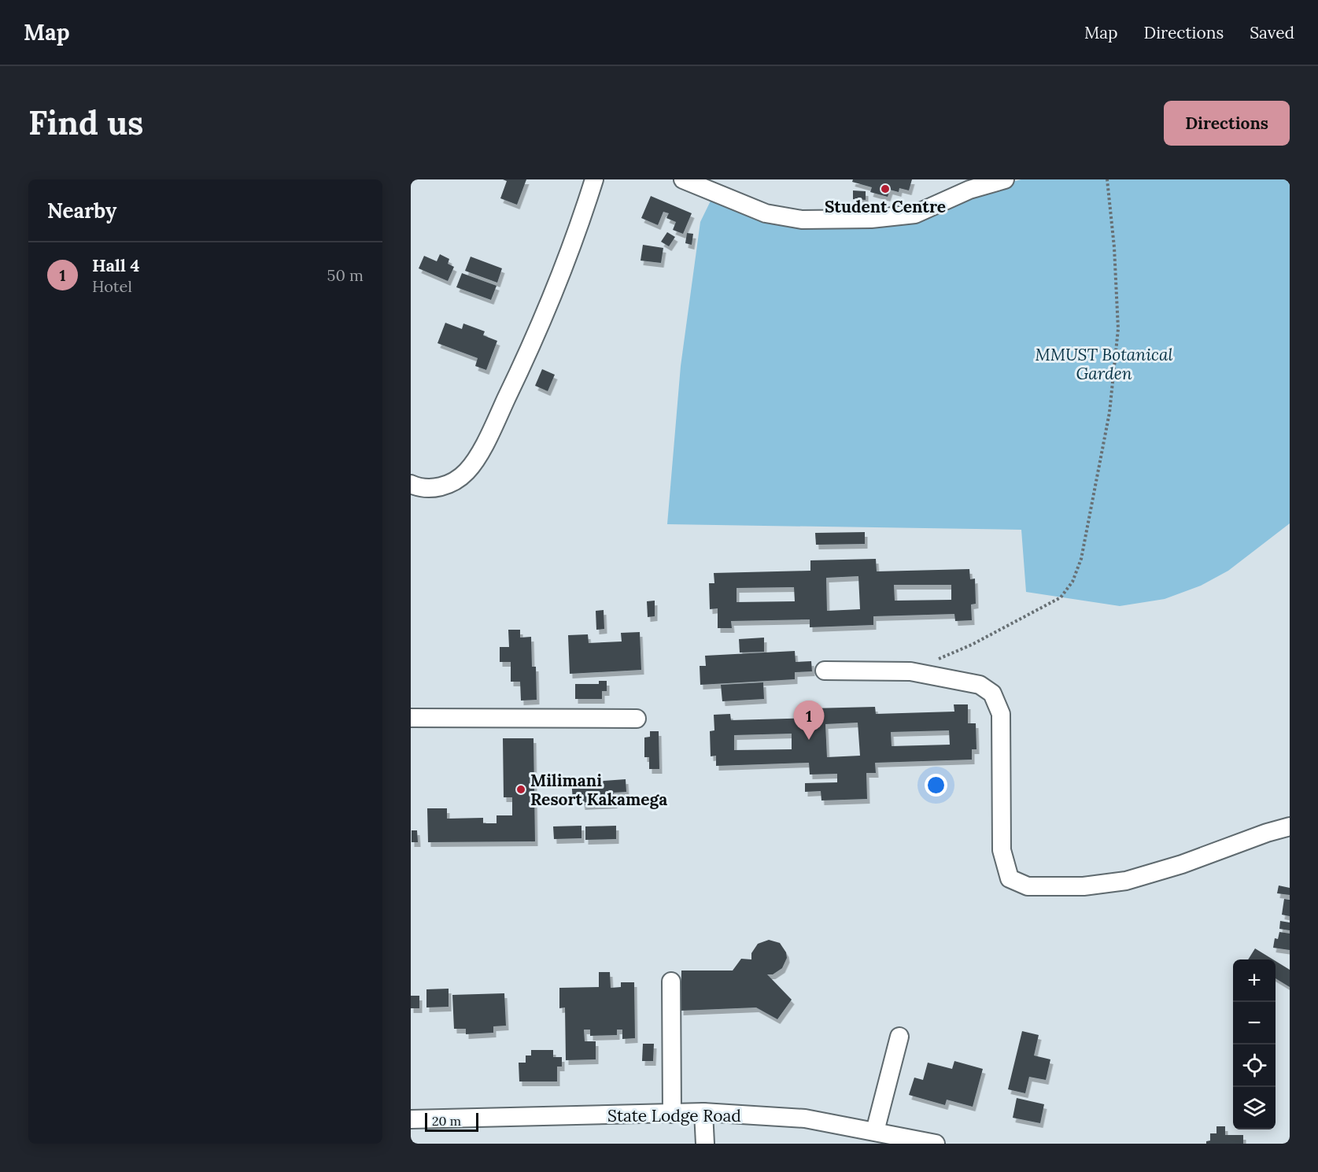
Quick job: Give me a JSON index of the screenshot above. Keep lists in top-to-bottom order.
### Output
{
  "streets": {
    "street": ["State Lodge Road"]
  },
  "parks": ["MMUST Botanical Garden"],
  "places": ["Student Centre", "Milimani Resort Kakamega"],
  "scale_bar": "20 m",
  "page": {
    "header": "Map",
    "nav": ["Map", "Directions", "Saved"],
    "buttons": "Directions",
    "title": "Find us",
    "heading": "Nearby",
    "list": [
      {
        "mark": "1",
        "name": "Hall 4",
        "note": "Hotel",
        "value": "50 m"
      }
    ],
    "pins": "1",
    "map_buttons": ["+", "−"],
    "scale": "20 m"
  }
}
